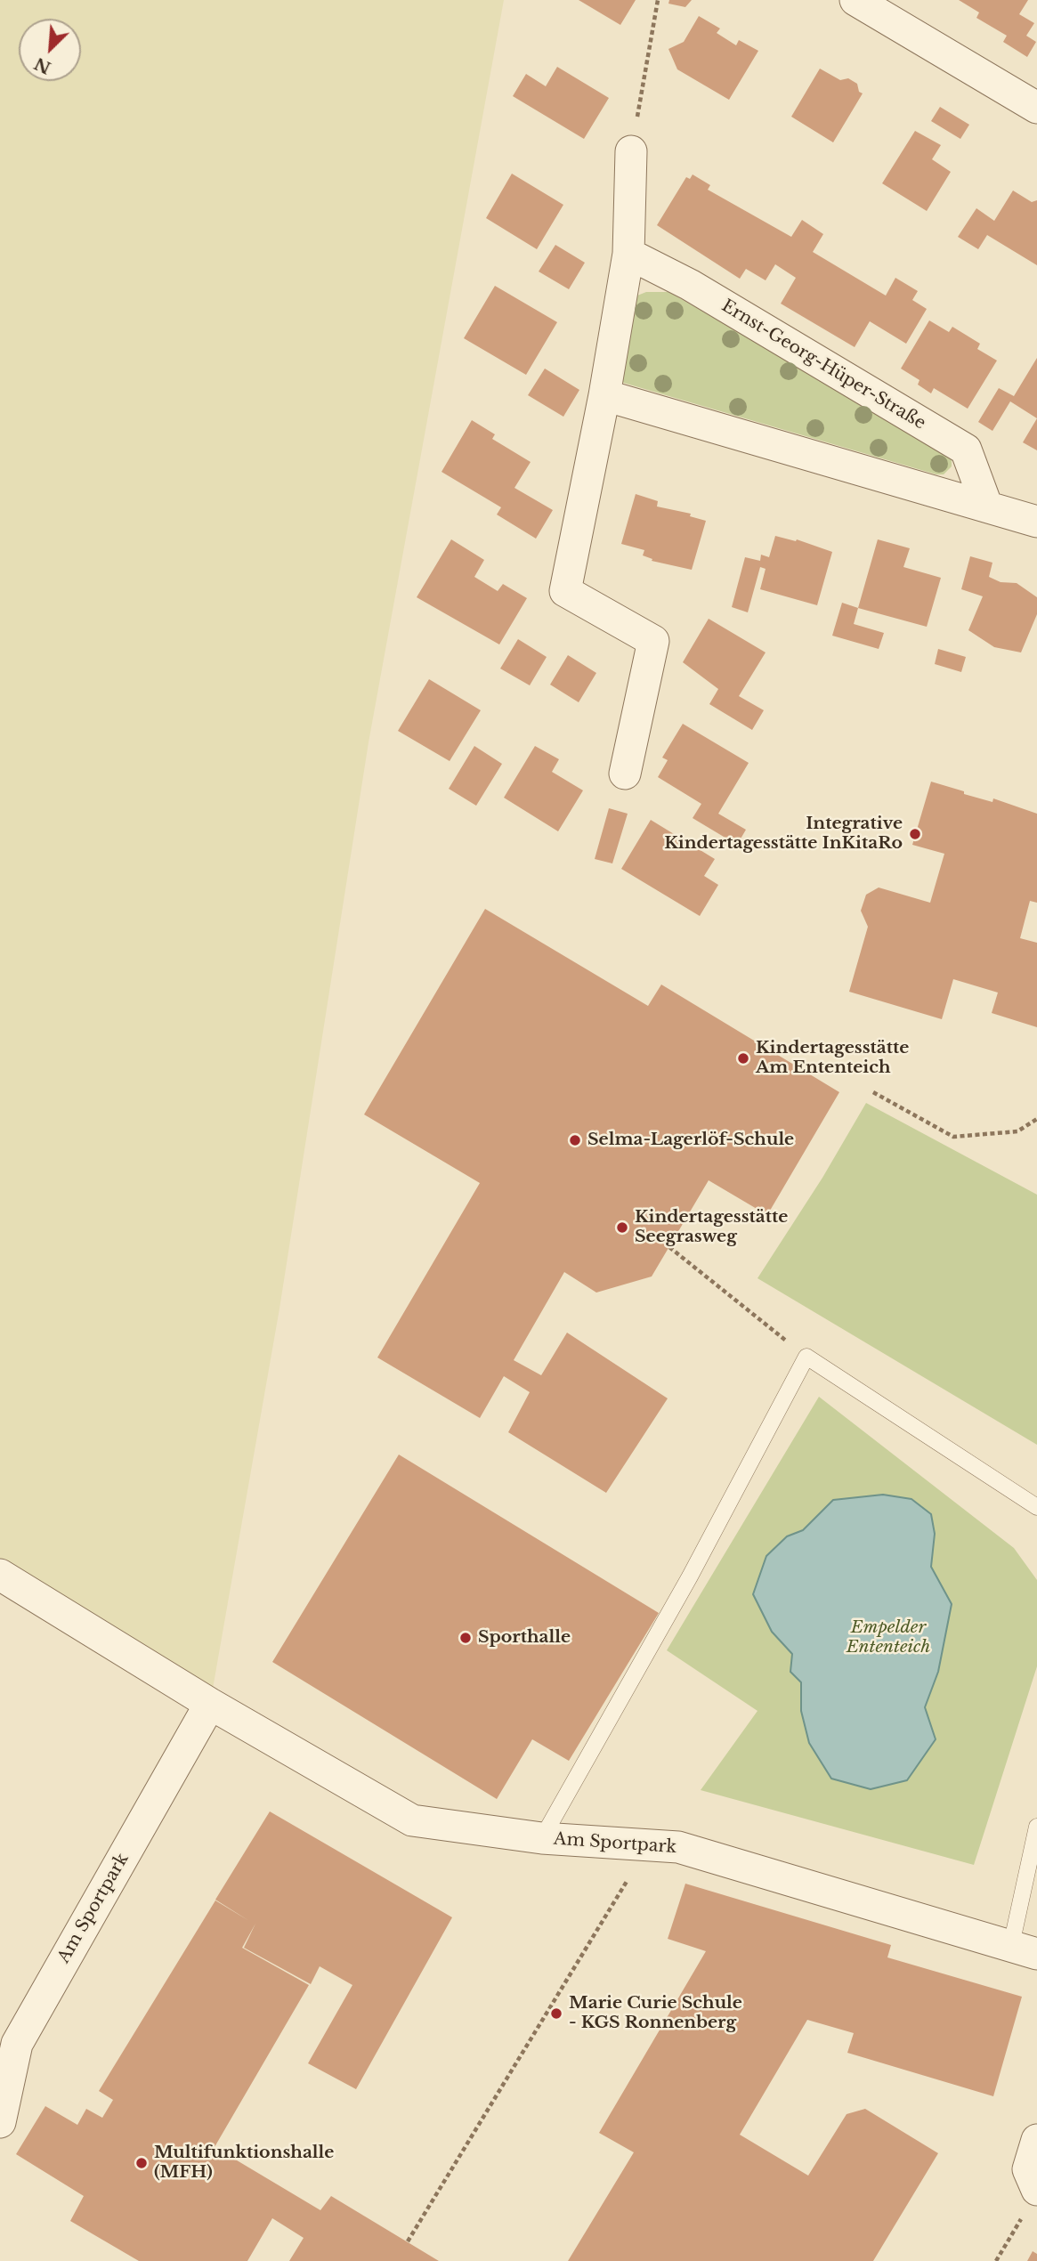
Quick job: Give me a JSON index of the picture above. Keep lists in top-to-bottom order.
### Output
{
  "streets": {
    "street": ["Ernst-Georg-Hüper-Straße", "Am Sportpark"]
  },
  "parks": ["Empelder Ententeich"],
  "places": [
    "Integrative Kindertagesstätte InKitaRo",
    "Kindertagesstätte Am Ententeich",
    "Selma-Lagerlöf-Schule",
    "Kindertagesstätte Seegrasweg",
    "Sporthalle",
    "Marie Curie Schule - KGS Ronnenberg",
    "Multifunktionshalle (MFH)"
  ],
  "north": "bottom left"
}
